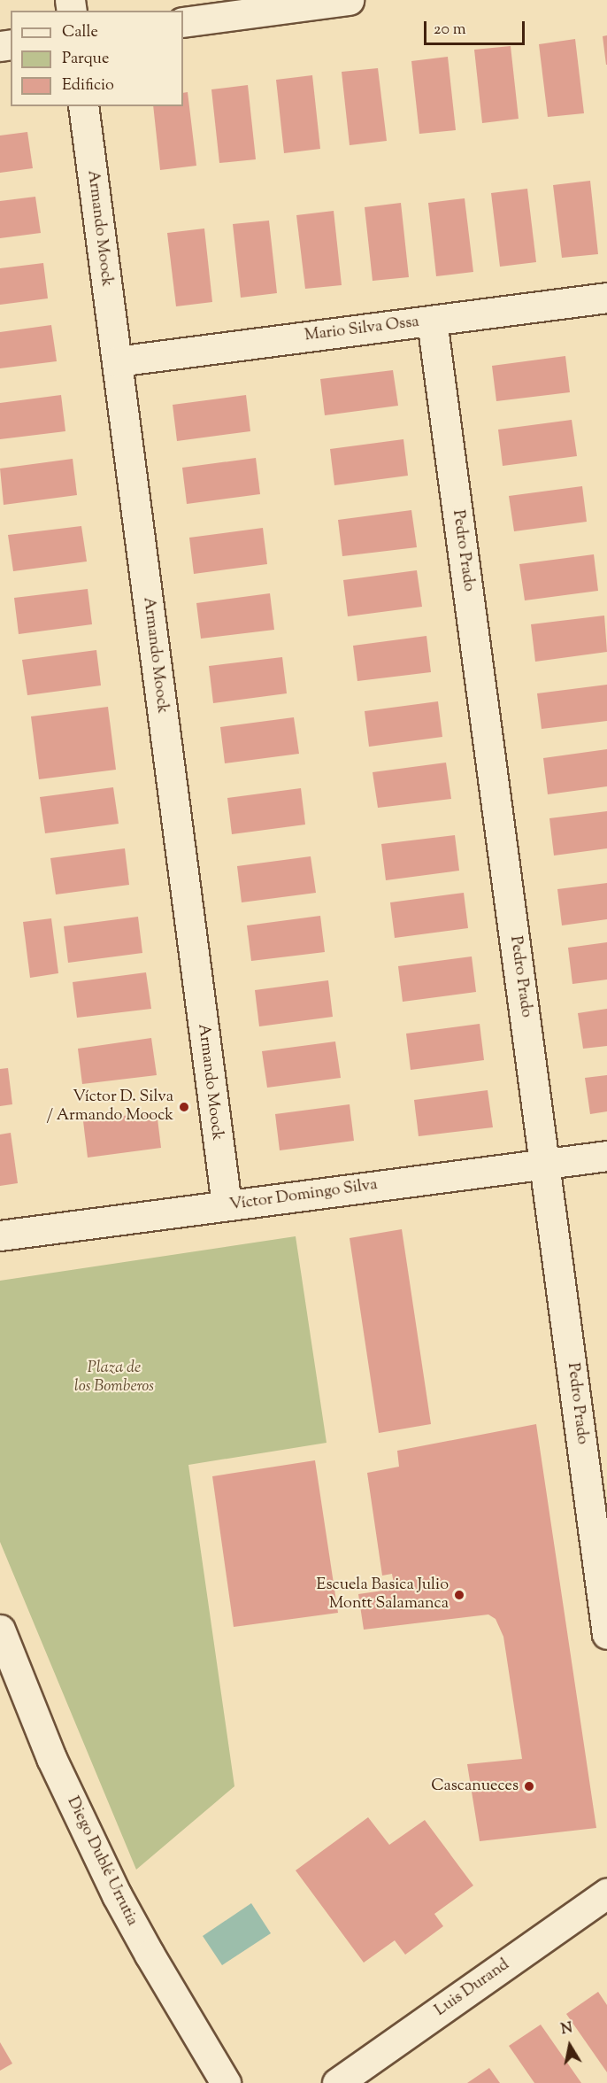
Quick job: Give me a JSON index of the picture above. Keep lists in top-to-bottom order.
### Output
{
  "streets": {
    "street": [
      "Armando Moock",
      "Mario Silva Ossa",
      "Pedro Prado",
      "Víctor Domingo Silva",
      "Diego Dublé Urrutia",
      "Luis Durand"
    ]
  },
  "crossings": [
    ["Armando Moock", "Mario Silva Ossa"],
    ["Armando Moock", "Víctor Domingo Silva"],
    ["Mario Silva Ossa", "Pedro Prado"],
    ["Pedro Prado", "Víctor Domingo Silva"]
  ],
  "parks": ["Plaza de los Bomberos"],
  "places": ["Víctor D. Silva / Armando Moock", "Escuela Basica Julio Montt Salamanca", "Cascanueces"],
  "legend": ["Calle", "Parque", "Edificio"],
  "scale_bar": "20 m",
  "north": "top"
}
